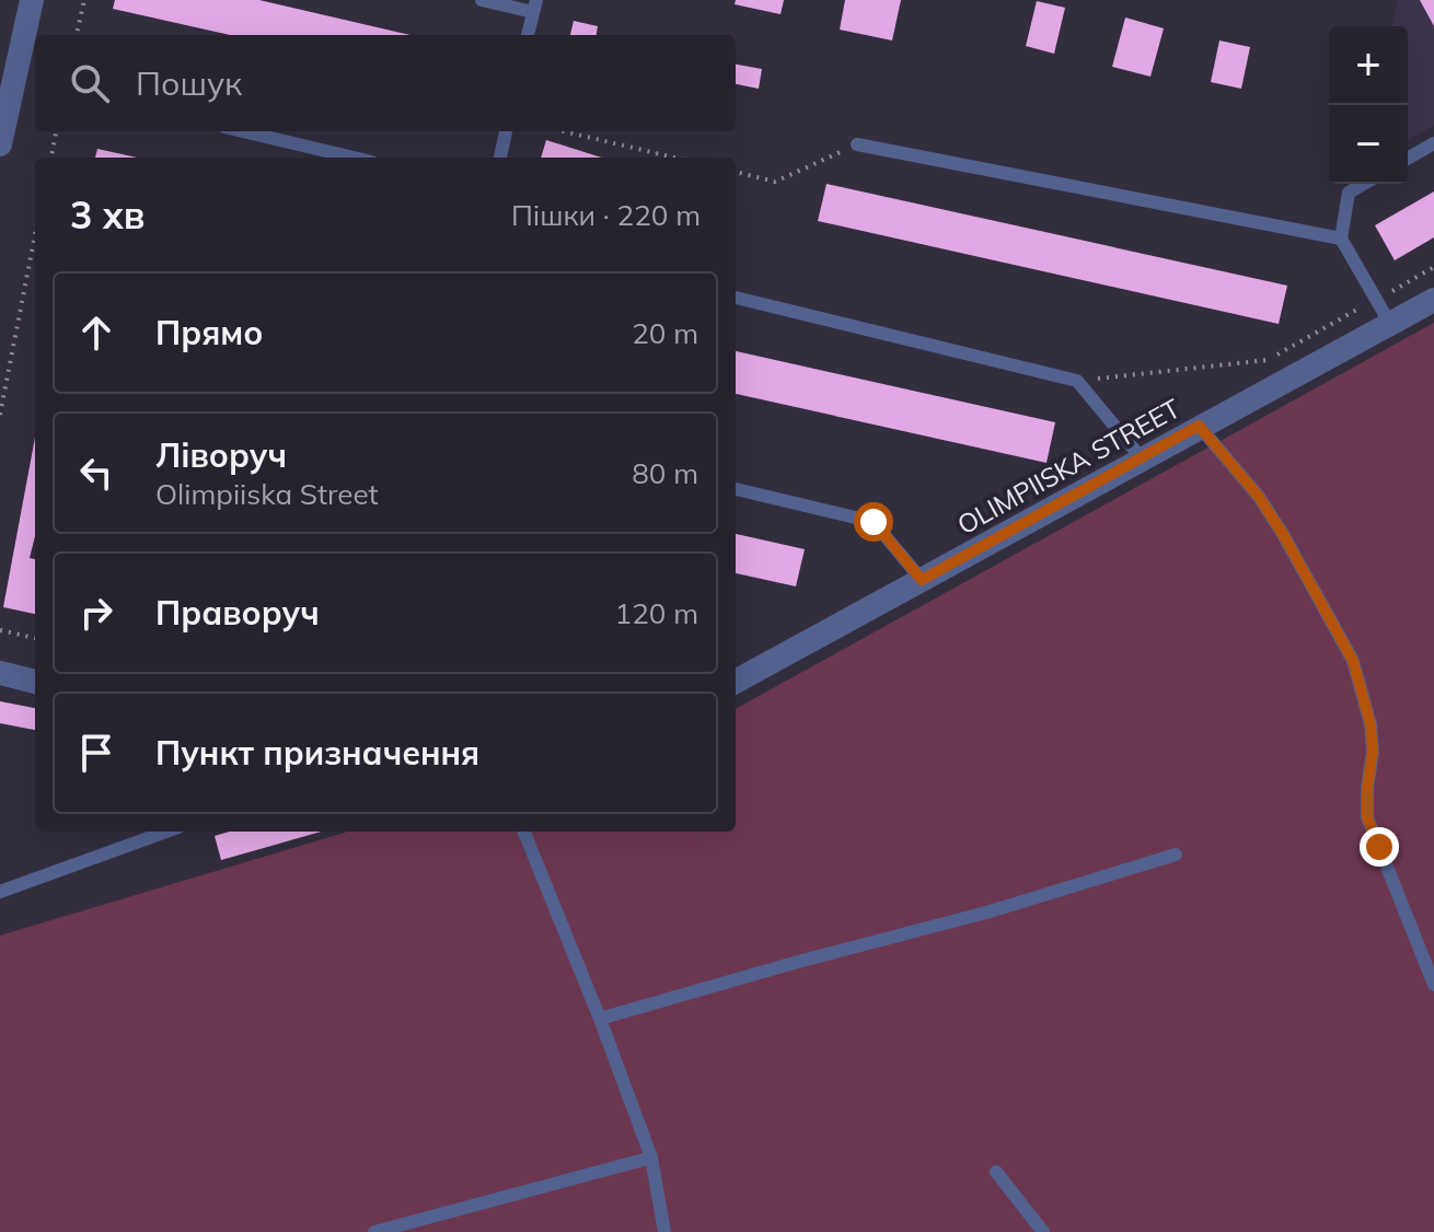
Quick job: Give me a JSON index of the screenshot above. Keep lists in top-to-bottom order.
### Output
{
  "streets": {
    "street": ["OLIMPIISKA STREET"]
  },
  "page": {
    "map_buttons": ["+", "−"],
    "search": "Пошук",
    "heading": ["3 хв", "Пішки · 220 m"],
    "list": [
      ["Прямо", "20 m"],
      ["Ліворуч", "Olimpiiska Street", "80 m"],
      ["Праворуч", "120 m"],
      "Пункт призначення"
    ]
  }
}
